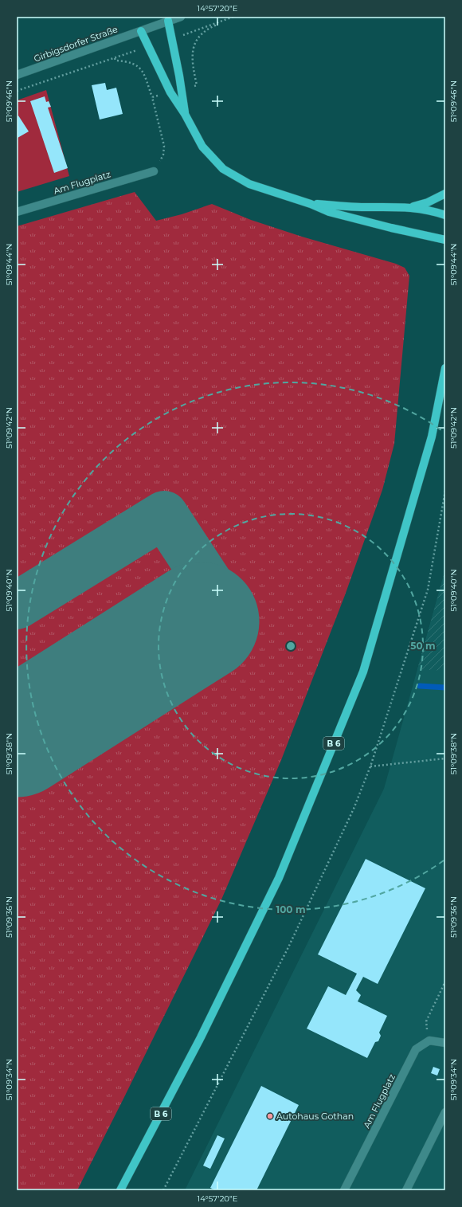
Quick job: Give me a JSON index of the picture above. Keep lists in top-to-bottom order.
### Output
{
  "streets": {
    "main road": ["B 6"],
    "street": ["Girbigsdorfer Straße", "Am Flugplatz"]
  },
  "places": ["Autohaus Gothan"],
  "coordinates": [
    "14°57'20\"E",
    "51°09'46\"N",
    "51°09'44\"N",
    "51°09'42\"N",
    "51°09'40\"N",
    "51°09'38\"N",
    "51°09'36\"N",
    "51°09'34\"N"
  ],
  "rings": ["50 m", "100 m"]
}
